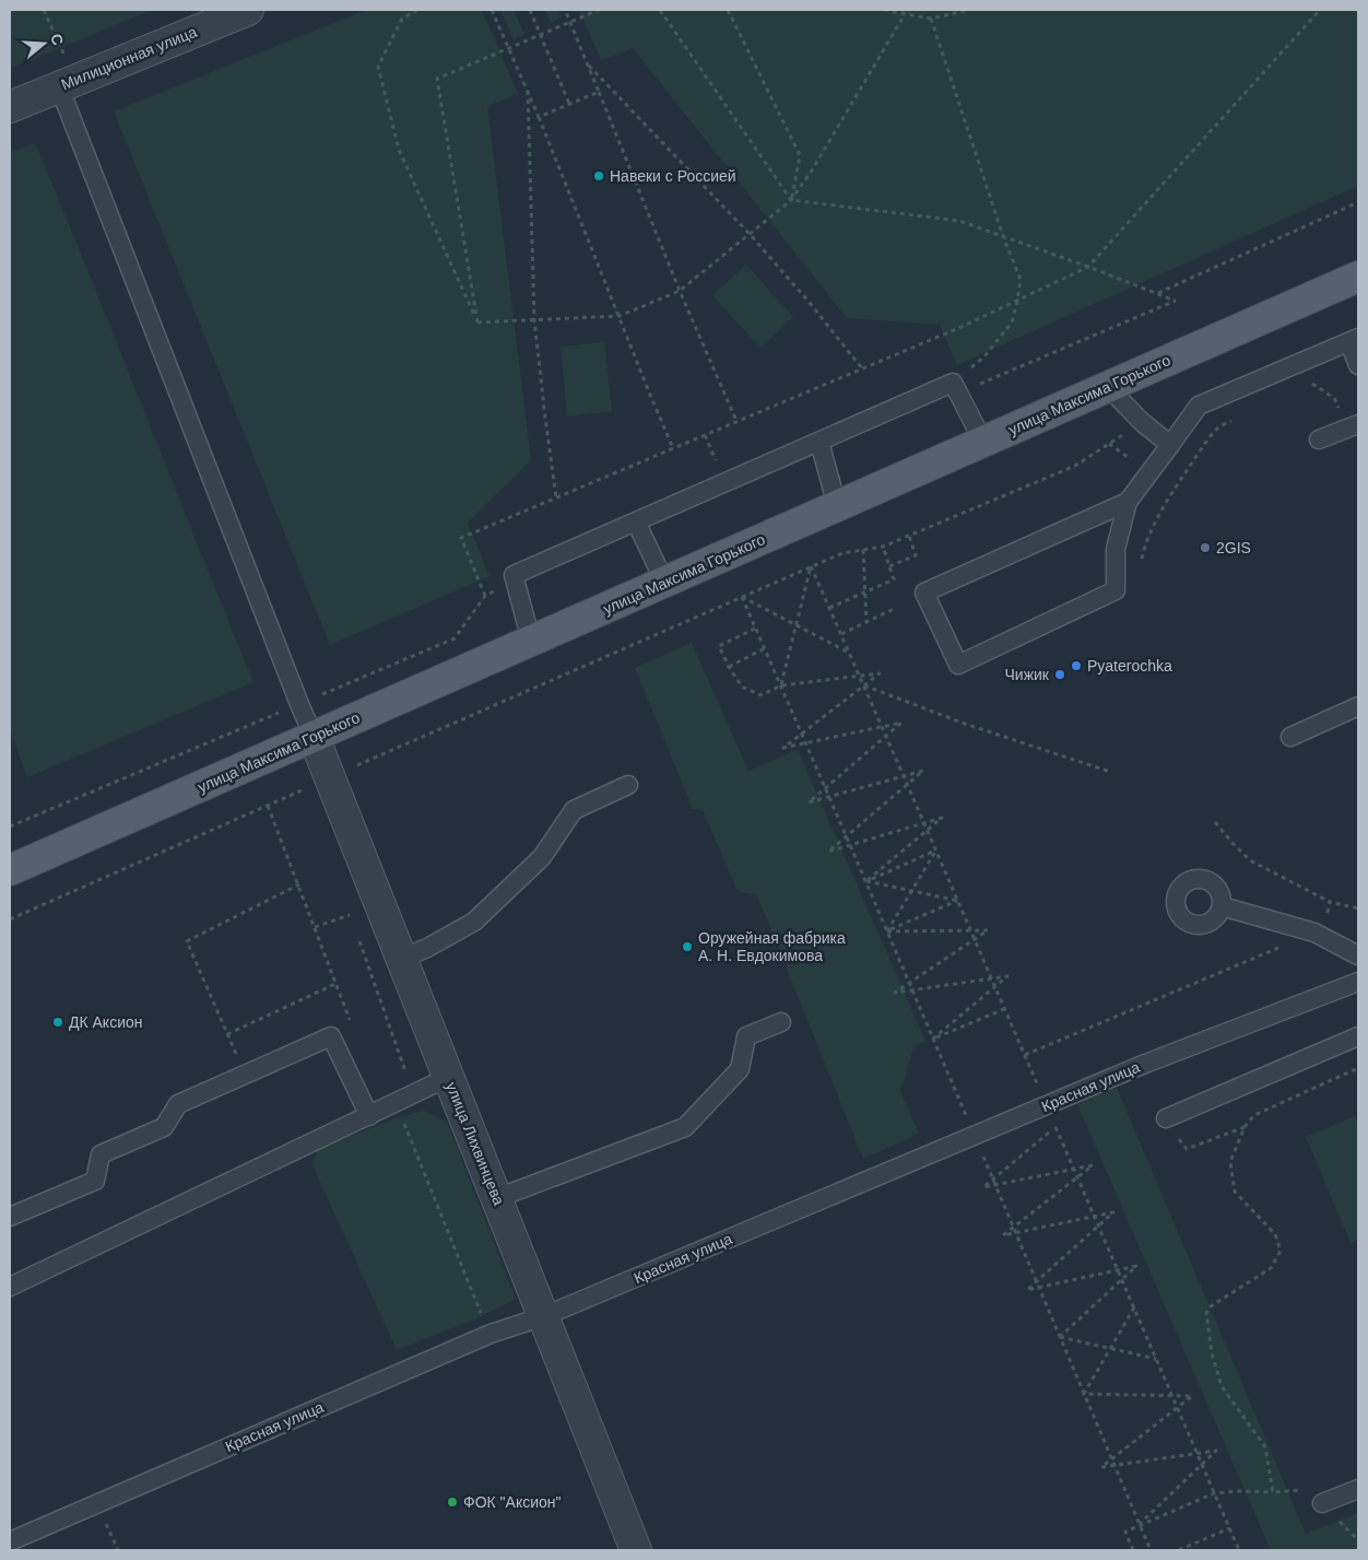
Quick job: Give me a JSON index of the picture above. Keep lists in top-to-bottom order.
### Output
{
  "streets": {
    "main road": ["улица Максима Горького"],
    "street": ["Милиционная улица", "улица Лихвинцева"],
    "lane": ["Красная улица"]
  },
  "crossings": [
    ["улица Максима Горького", "улица Лихвинцева"],
    ["Красная улица", "улица Лихвинцева"]
  ],
  "places": [
    "Навеки с Россией",
    "2GIS",
    "Pyaterochka",
    "Чижик",
    "Оружейная фабрика А. Н. Евдокимова",
    "ДК Аксион",
    "ФОК \"Аксион\""
  ],
  "north": "right"
}
